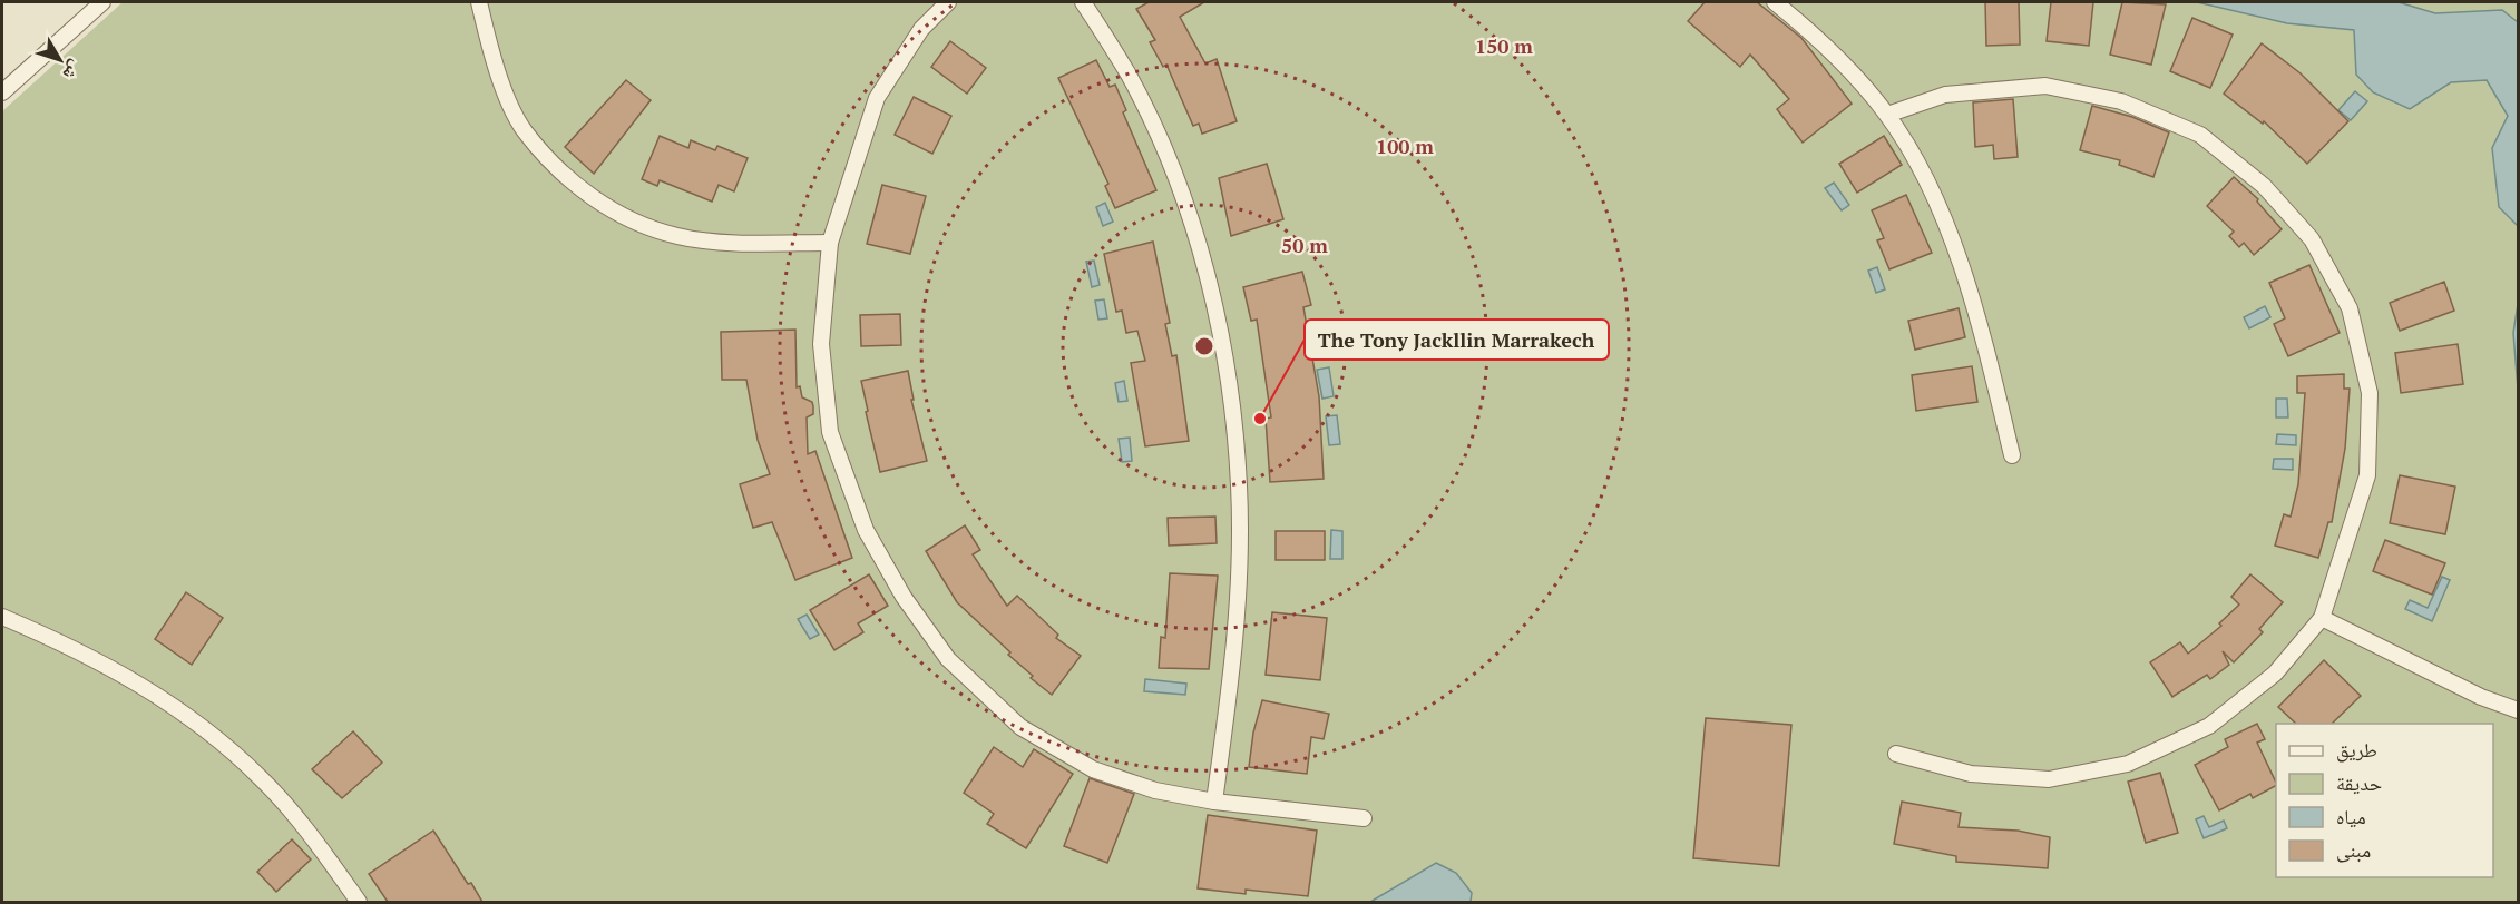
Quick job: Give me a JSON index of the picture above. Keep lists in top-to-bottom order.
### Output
{
  "places": ["The Tony Jackllin Marrakech"],
  "legend": [
    "طريق",
    "حديقة",
    "مياه",
    "مبنى"
  ],
  "north": "bottom right",
  "rings": ["150 m", "100 m", "50 m"]
}
